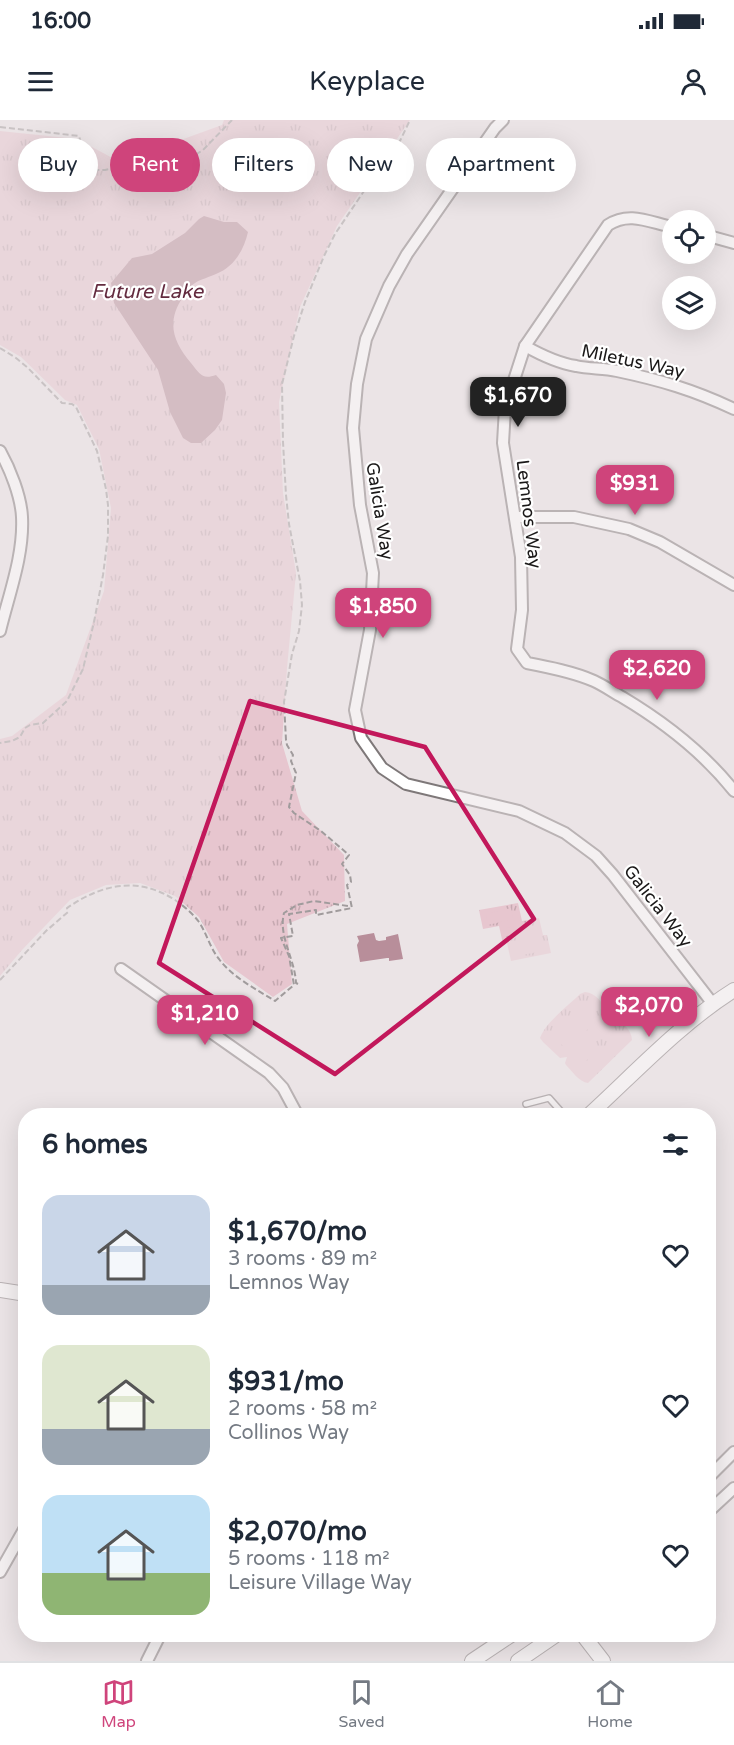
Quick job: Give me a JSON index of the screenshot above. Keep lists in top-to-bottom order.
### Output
{
  "streets": {
    "street": ["Miletus Way", "Galicia Way", "Lemnos Way"]
  },
  "crossings": [
    ["Miletus Way", "Lemnos Way"]
  ],
  "water": ["Future Lake"],
  "page": {
    "status": "16:00",
    "header": "Keyplace",
    "chip": [
      "Buy",
      "Rent",
      "Filters",
      "New",
      "Apartment"
    ],
    "price": [
      "$1,670",
      "$931",
      "$1,850",
      "$2,620",
      "$2,070",
      "$1,210"
    ],
    "heading": "6 homes",
    "list": [
      {
        "name": "$1,670/mo",
        "note": "3 rooms · 89 m² · Lemnos Way"
      },
      {
        "name": "$931/mo",
        "note": "2 rooms · 58 m² · Collinos Way"
      },
      {
        "name": "$2,070/mo",
        "note": "5 rooms · 118 m² · Leisure Village Way"
      }
    ],
    "tabs": ["Map", "Saved", "Home"]
  }
}
